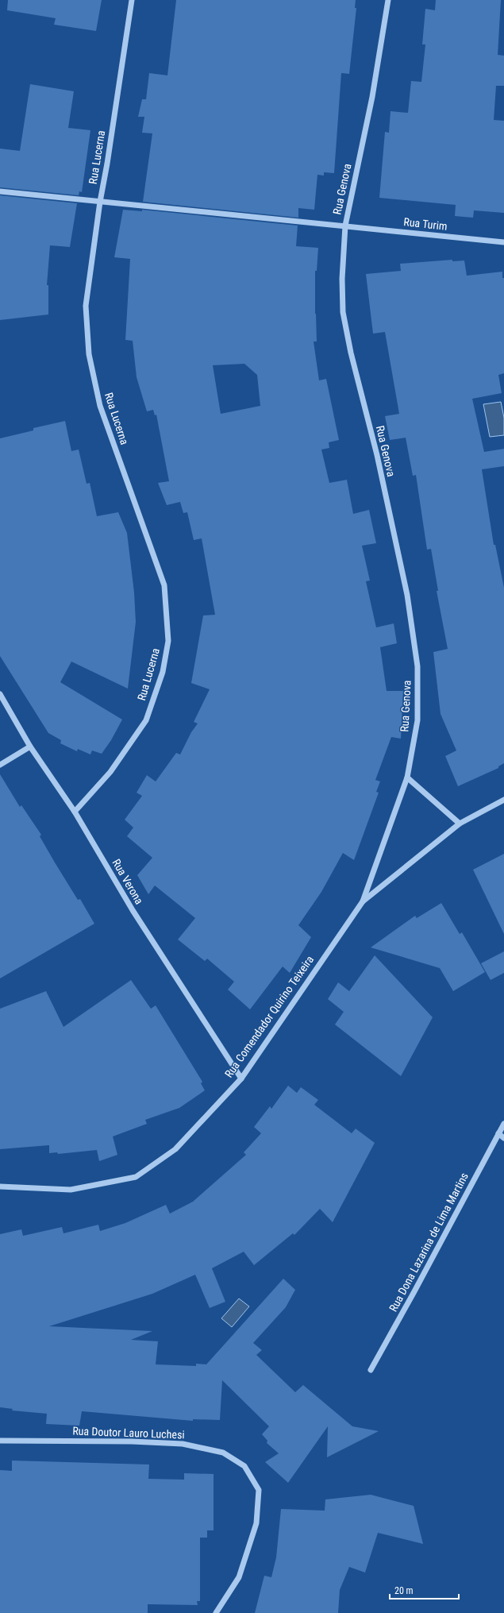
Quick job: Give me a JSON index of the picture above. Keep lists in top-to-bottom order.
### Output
{
  "streets": {
    "street": [
      "Rua Lucerna",
      "Rua Genova",
      "Rua Turim",
      "Rua Verona",
      "Rua Comendador Quirino Teixeira",
      "Rua Dona Lazarina de Lima Martins",
      "Rua Doutor Lauro Luchesi"
    ]
  },
  "crossings": [
    ["Rua Lucerna", "Rua Turim"],
    ["Rua Lucerna", "Rua Verona"],
    ["Rua Genova", "Rua Turim"],
    ["Rua Genova", "Rua Comendador Quirino Teixeira"],
    ["Rua Verona", "Rua Comendador Quirino Teixeira"]
  ],
  "scale_bar": "20 m"
}
